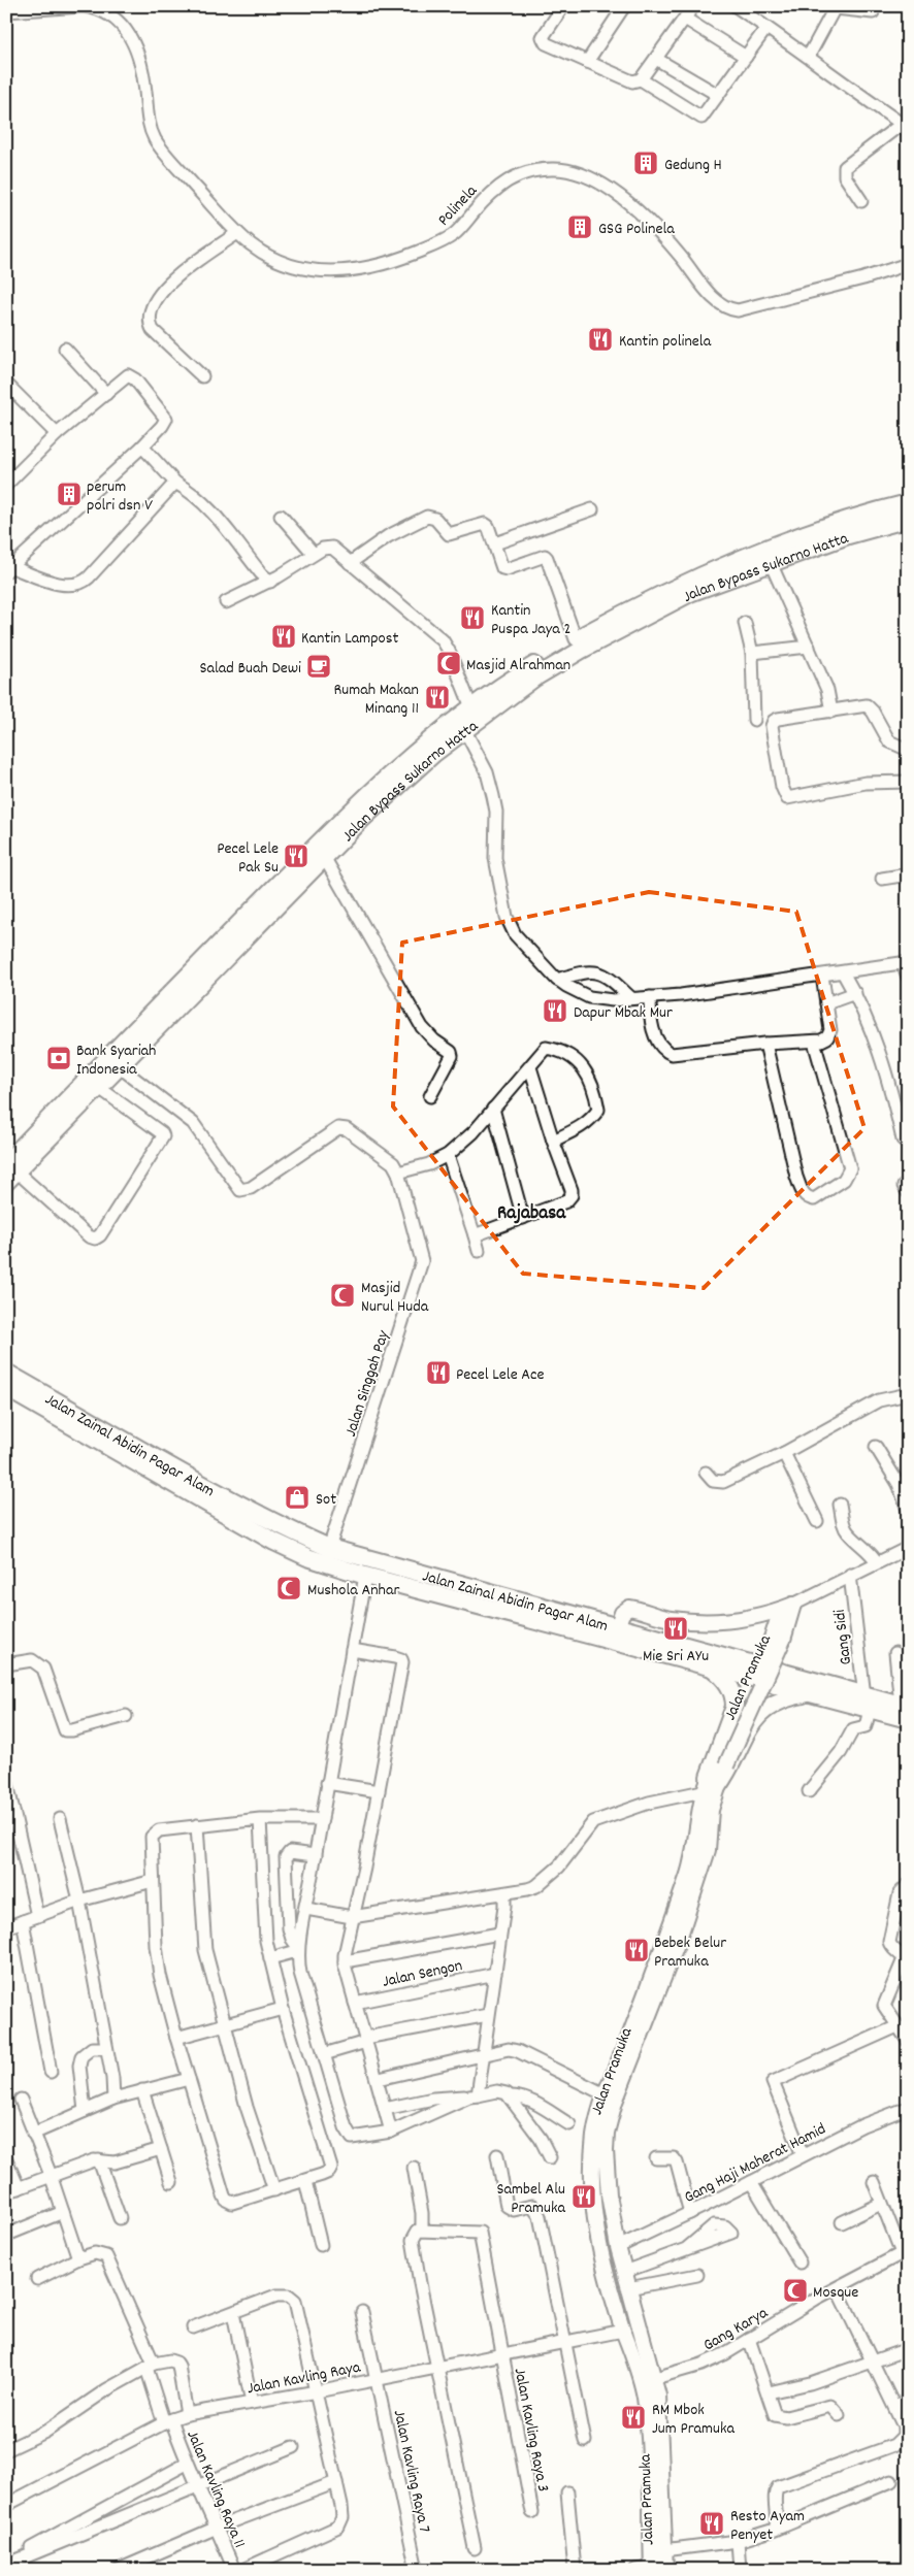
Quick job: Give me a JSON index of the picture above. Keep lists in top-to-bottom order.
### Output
{
  "streets": {
    "highway": ["Jalan Bypass Sukarno Hatta", "Jalan Zainal Abidin Pagar Alam"],
    "main road": ["Jalan Pramuka"],
    "street": [
      "Polinela",
      "Jalan Singgah Pay",
      "Gang Sidi",
      "Jalan Sengon",
      "Gang Haji Maherat Hamid",
      "Gang Karya",
      "Jalan Kavling Raya",
      "Jalan Kavling Raya 3",
      "Jalan Kavling Raya 7",
      "Jalan Kavling Raya 11"
    ]
  },
  "crossings": [
    ["Jalan Bypass Sukarno Hatta", "Jalan Singgah Pay"],
    ["Jalan Singgah Pay", "Jalan Zainal Abidin Pagar Alam"],
    ["Jalan Zainal Abidin Pagar Alam", "Gang Sidi"],
    ["Jalan Pramuka", "Gang Haji Maherat Hamid"],
    ["Jalan Pramuka", "Gang Karya"],
    ["Jalan Pramuka", "Jalan Kavling Raya"],
    ["Jalan Kavling Raya", "Jalan Kavling Raya 3"],
    ["Jalan Kavling Raya", "Jalan Kavling Raya 7"],
    ["Jalan Kavling Raya", "Jalan Kavling Raya 11"]
  ],
  "districts": ["Rajabasa"],
  "places": {
    "building": ["Gedung H", "GSG Polinela", "perum polri dsn V"],
    "restaurant": [
      "Kantin polinela",
      "Kantin Puspa Jaya 2",
      "Kantin Lampost",
      "Rumah Makan Minang 11",
      "Pecel Lele Pak Su",
      "Dapur Mbak Mur",
      "Pecel Lele Ace",
      "Mie Sri AYu",
      "Bebek Belur Pramuka",
      "Sambel Alu Pramuka",
      "RM Mbok Jum Pramuka",
      "Resto Ayam Penyet"
    ],
    "mosque": [
      "Masjid Alrahman",
      "Masjid Nurul Huda",
      "Mushola Anhar",
      "Mosque"
    ],
    "cafe": ["Salad Buah Dewi"],
    "bank": ["Bank Syariah Indonesia"],
    "shop": ["Sot"]
  }
}
